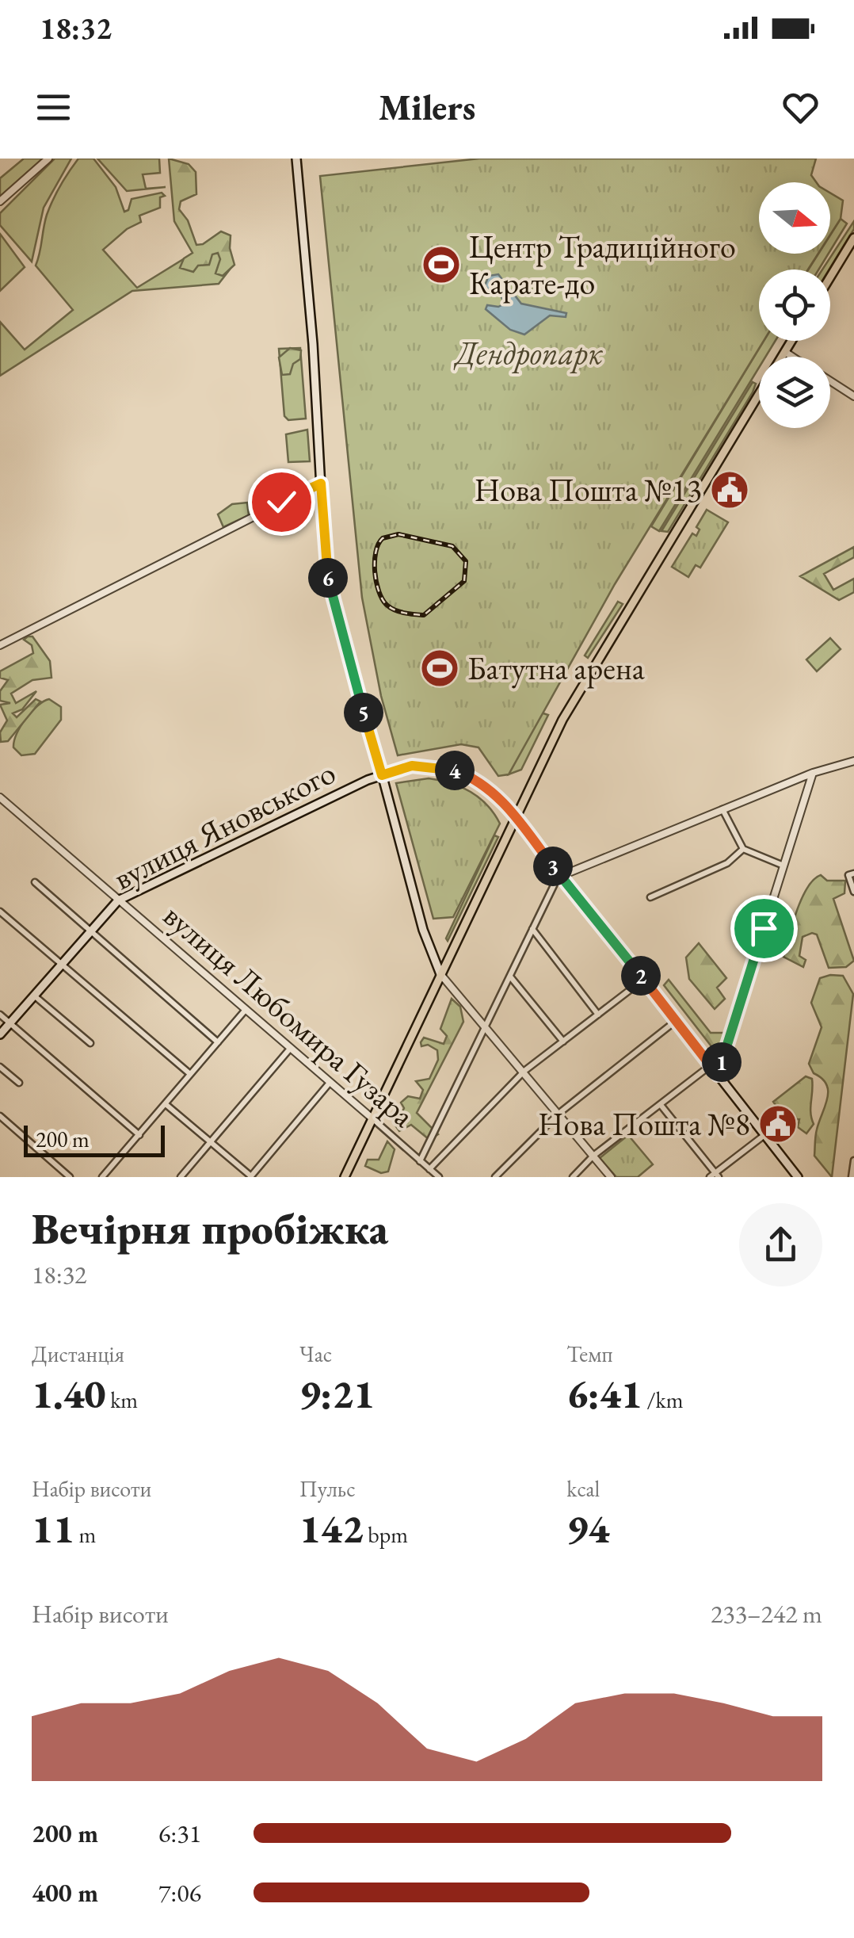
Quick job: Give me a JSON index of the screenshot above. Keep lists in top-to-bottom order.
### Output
{
  "streets": {
    "main road": ["вулиця Яновського"],
    "street": ["вулиця Любомира Гузара"]
  },
  "crossings": [
    ["вулиця Яновського", "вулиця Любомира Гузара"]
  ],
  "parks": ["Дендропарк"],
  "places": {
    "sports": ["Центр Традиційного Карате-до", "Батутна арена"],
    "public building": ["Нова Пошта №13", "Нова Пошта №8"]
  },
  "scale_bar": "200 m",
  "north": "right",
  "page": {
    "status": "18:32",
    "header": "Milers",
    "pins": [
      "6",
      "5",
      "4",
      "3",
      "2",
      "1"
    ],
    "scale": "200 m",
    "heading": ["Вечірня пробіжка", "18:32"],
    "stats": [
      ["Дистанція", "1.40 km"],
      ["Час", "9:21"],
      ["Темп", "6:41 /km"],
      ["Набір висоти", "11 m"],
      ["Пульс", "142 bpm"],
      ["kcal", "94"]
    ],
    "chart": ["Набір висоти", "233–242 m"],
    "list": [
      {
        "name": "200 m",
        "note": "6:31"
      },
      {
        "name": "400 m",
        "note": "7:06"
      }
    ]
  }
}
